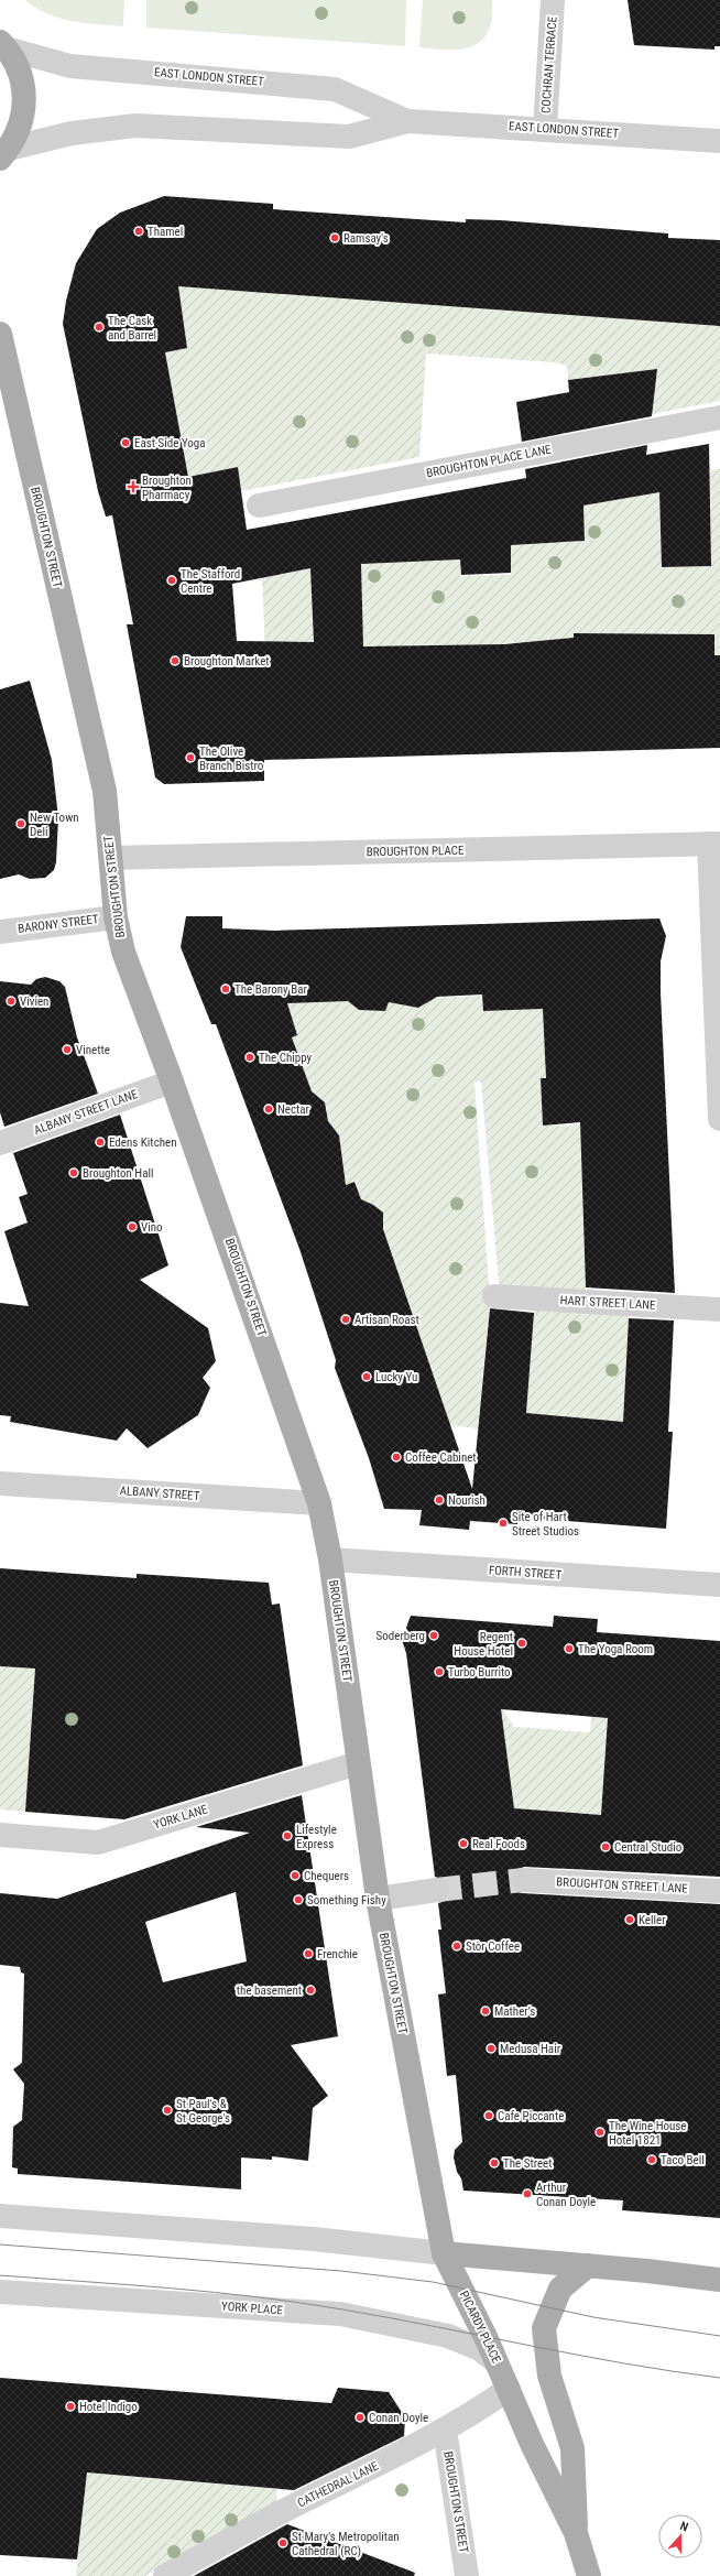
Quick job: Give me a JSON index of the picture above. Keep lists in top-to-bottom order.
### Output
{
  "streets": {
    "main road": ["BROUGHTON STREET", "PICARDY PLACE"],
    "street": [
      "COCHRAN TERRACE",
      "EAST LONDON STREET",
      "BROUGHTON PLACE LANE",
      "BROUGHTON PLACE",
      "BARONY STREET",
      "ALBANY STREET LANE",
      "HART STREET LANE",
      "ALBANY STREET",
      "FORTH STREET",
      "YORK LANE",
      "BROUGHTON STREET LANE",
      "YORK PLACE",
      "CATHEDRAL LANE"
    ]
  },
  "crossings": [
    ["COCHRAN TERRACE", "EAST LONDON STREET"],
    ["BROUGHTON STREET", "BROUGHTON PLACE"],
    ["BROUGHTON STREET", "BARONY STREET"],
    ["BROUGHTON STREET", "ALBANY STREET LANE"],
    ["BROUGHTON STREET", "ALBANY STREET"],
    ["BROUGHTON STREET", "FORTH STREET"],
    ["BROUGHTON STREET", "YORK LANE"],
    ["BROUGHTON STREET", "PICARDY PLACE"],
    ["BROUGHTON STREET", "CATHEDRAL LANE"],
    ["YORK PLACE", "PICARDY PLACE"],
    ["PICARDY PLACE", "CATHEDRAL LANE"]
  ],
  "places": {
    "other": [
      "Thamel",
      "Ramsay's",
      "The Cask and Barrel",
      "East Side Yoga",
      "The Stafford Centre",
      "Broughton Market",
      "The Olive Branch Bistro",
      "New Town Deli",
      "The Barony Bar",
      "Vivien",
      "Vinette",
      "The Chippy",
      "Nectar",
      "Edens Kitchen",
      "Broughton Hall",
      "Vino",
      "Artisan Roast",
      "Lucky Yu",
      "Coffee Cabinet",
      "Nourish",
      "Site of Hart Street Studios",
      "Soderberg",
      "Regent House Hotel",
      "The Yoga Room",
      "Turbo Burrito",
      "Lifestyle Express",
      "Real Foods",
      "Central Studio",
      "Chequers",
      "Something Fishy",
      "Keller",
      "Stòr Coffee",
      "Frenchie",
      "the basement",
      "Mather’s",
      "Medusa Hair",
      "St Paul's & St George's",
      "Cafe Piccante",
      "The Wine House Hotel 1821",
      "Taco Bell",
      "The Street",
      "Arthur Conan Doyle",
      "Hotel Indigo",
      "Conan Doyle",
      "St Mary's Metropolitan Cathedral (RC)"
    ],
    "health": ["Broughton Pharmacy"]
  },
  "north": "top"
}
